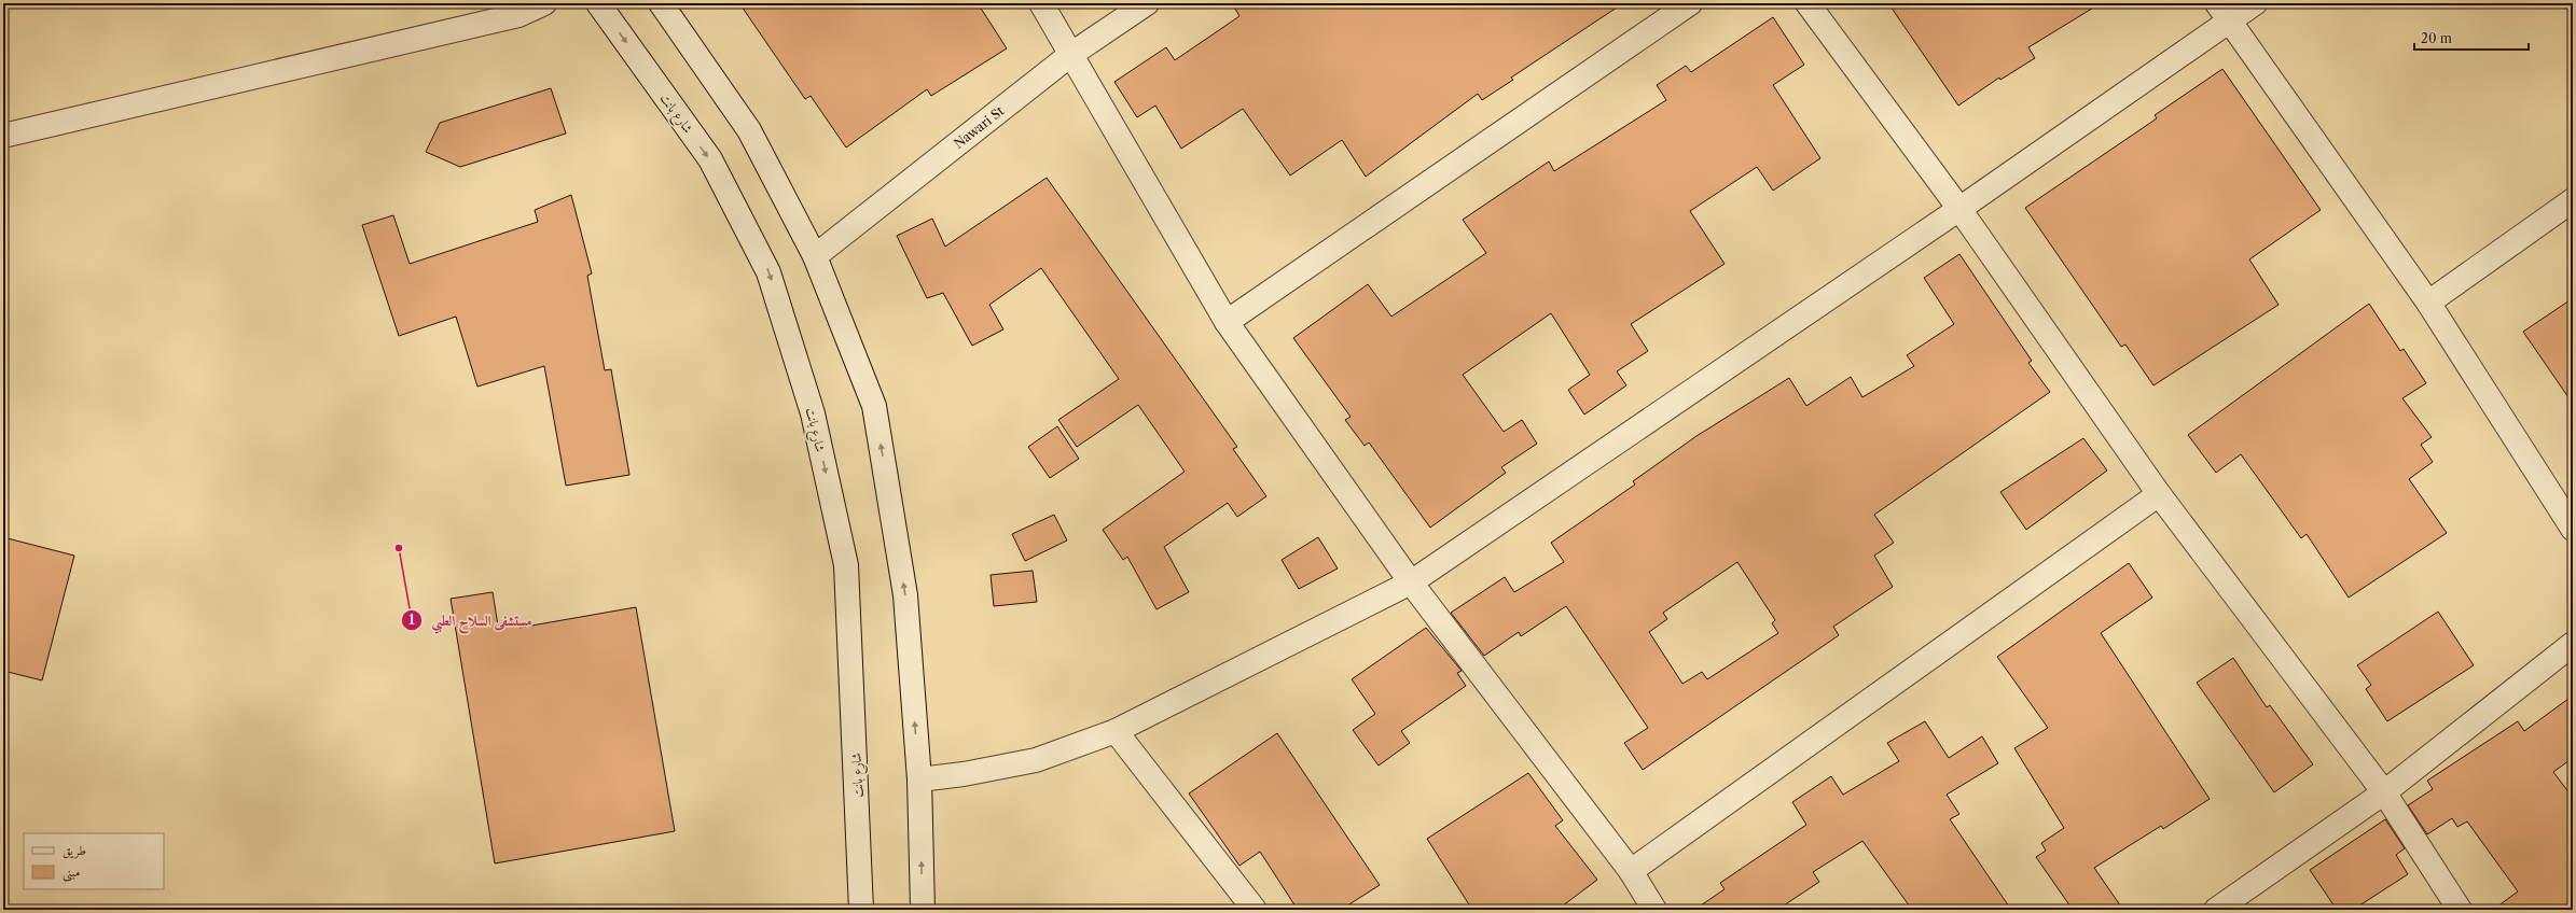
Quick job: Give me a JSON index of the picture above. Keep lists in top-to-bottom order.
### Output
{
  "streets": {
    "street": ["شارع بانت", "Nawari St"]
  },
  "places": ["مستشفى السلاح الطبي"],
  "legend": ["طريق", "مبنى"],
  "scale_bar": "20 m"
}
